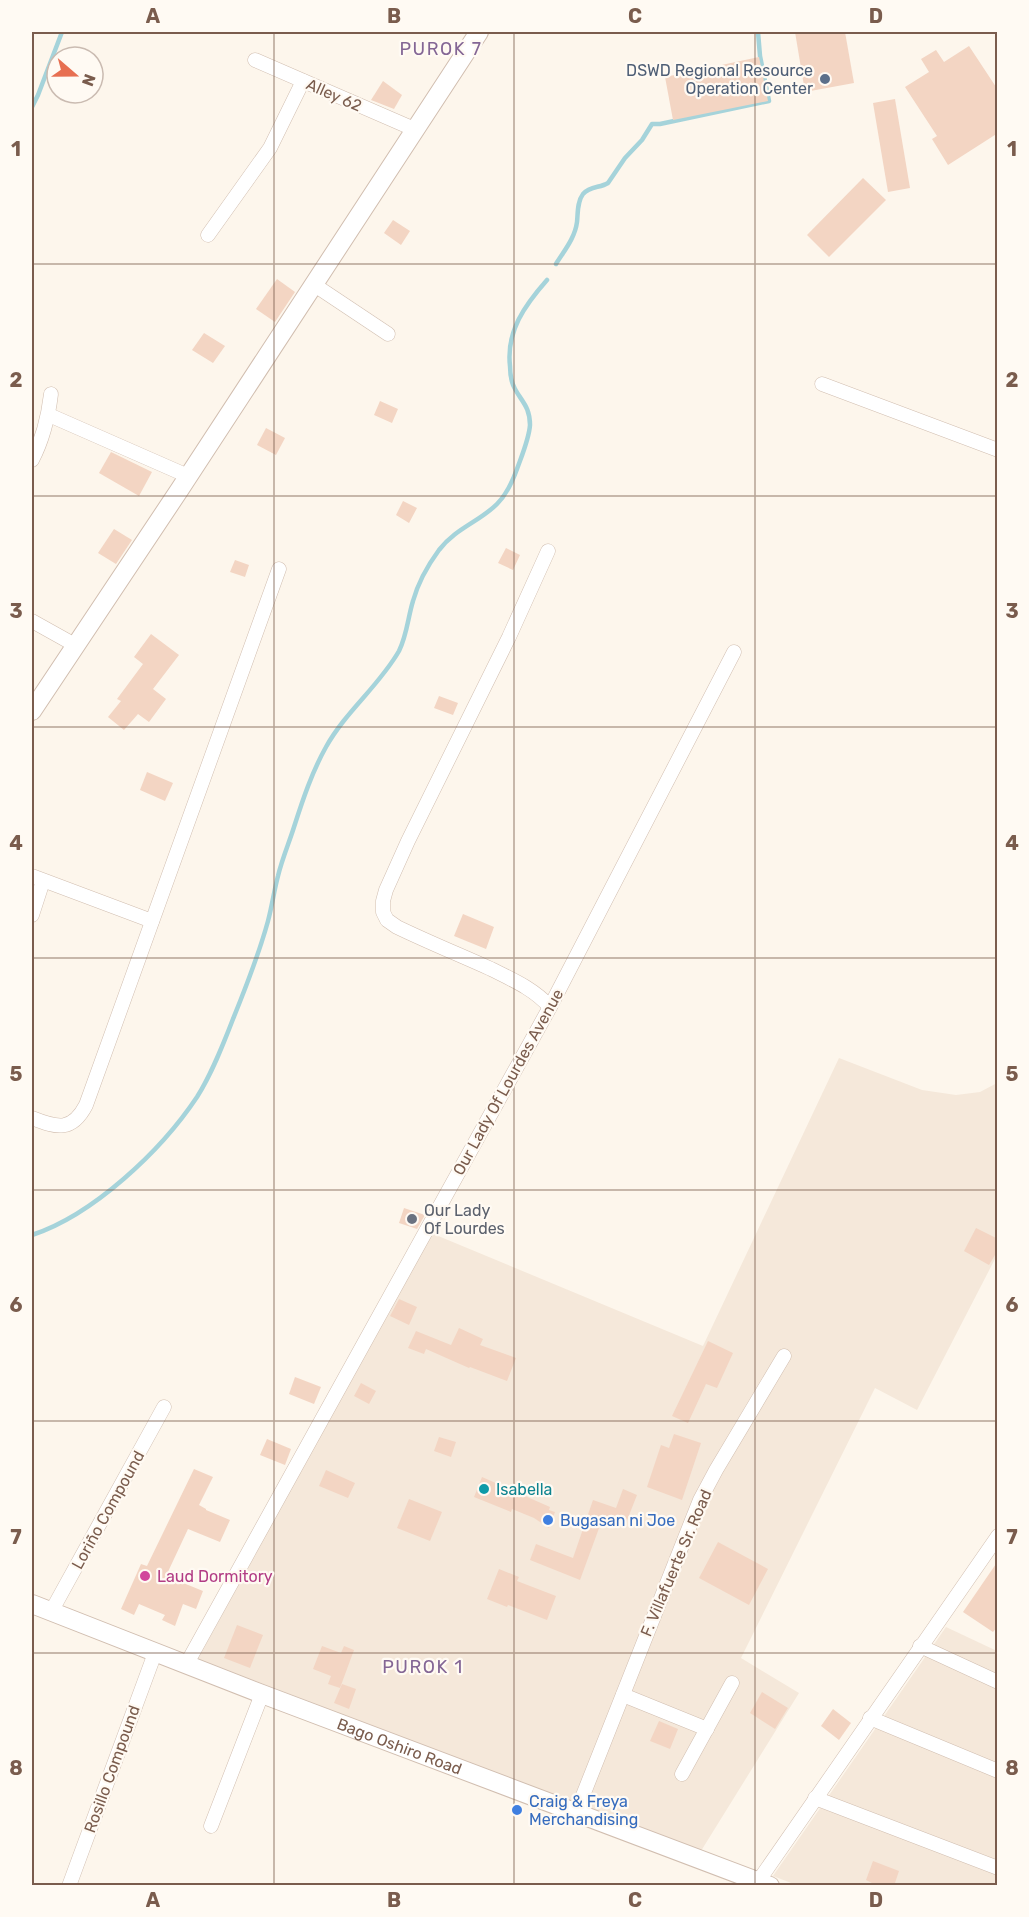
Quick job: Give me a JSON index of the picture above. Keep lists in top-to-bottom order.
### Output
{
  "streets": {
    "street": [
      "Alley 62",
      "Our Lady Of Lourdes Avenue",
      "Loriño Compound",
      "F. Villafuerte Sr. Road",
      "Bago Oshiro Road",
      "Rosillo Compound"
    ]
  },
  "crossings": [
    ["Our Lady Of Lourdes Avenue", "Bago Oshiro Road"],
    ["Loriño Compound", "Bago Oshiro Road"],
    ["F. Villafuerte Sr. Road", "Bago Oshiro Road"],
    ["Bago Oshiro Road", "Rosillo Compound"]
  ],
  "districts": ["PUROK 7", "PUROK 1"],
  "places": [
    "DSWD Regional Resource Operation Center",
    "Our Lady Of Lourdes",
    "Isabella",
    "Bugasan ni Joe",
    "Laud Dormitory",
    "Craig & Freya Merchandising"
  ],
  "north": "right",
  "grid": {
    "columns": [
      "A",
      "B",
      "C",
      "D"
    ],
    "rows": [
      "1",
      "2",
      "3",
      "4",
      "5",
      "6",
      "7",
      "8"
    ]
  }
}
